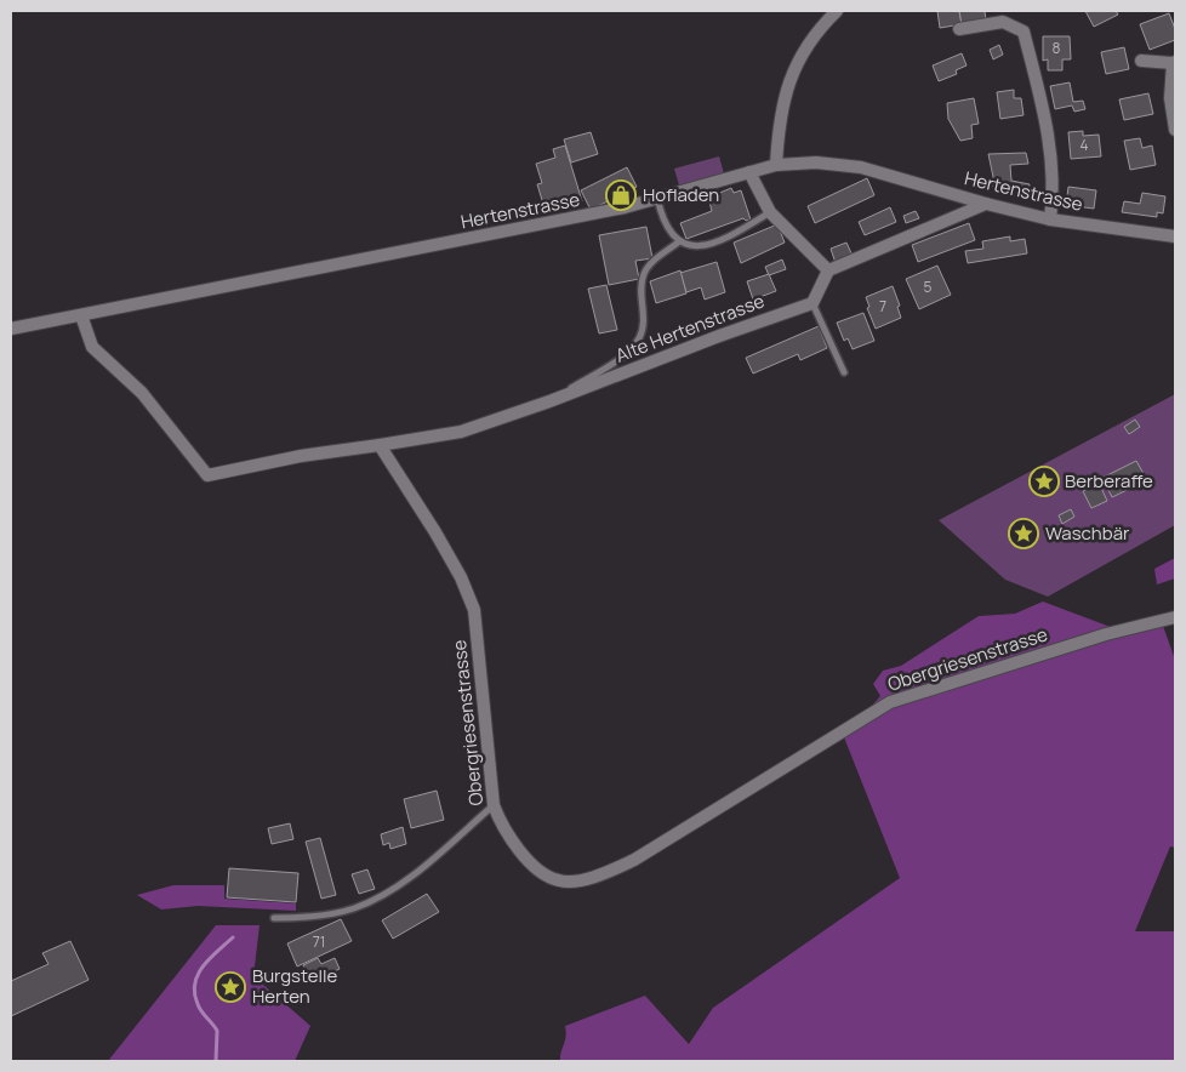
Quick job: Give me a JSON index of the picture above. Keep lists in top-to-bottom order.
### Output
{
  "streets": {
    "street": ["Hertenstrasse", "Alte Hertenstrasse", "Obergriesenstrasse"]
  },
  "crossings": [
    ["Alte Hertenstrasse", "Obergriesenstrasse"]
  ],
  "places": {
    "shop": ["Hofladen"],
    "place": ["Berberaffe", "Waschbär", "Burgstelle Herten"]
  },
  "house_numbers": [
    "8",
    "4",
    "5",
    "7",
    "71"
  ]
}
